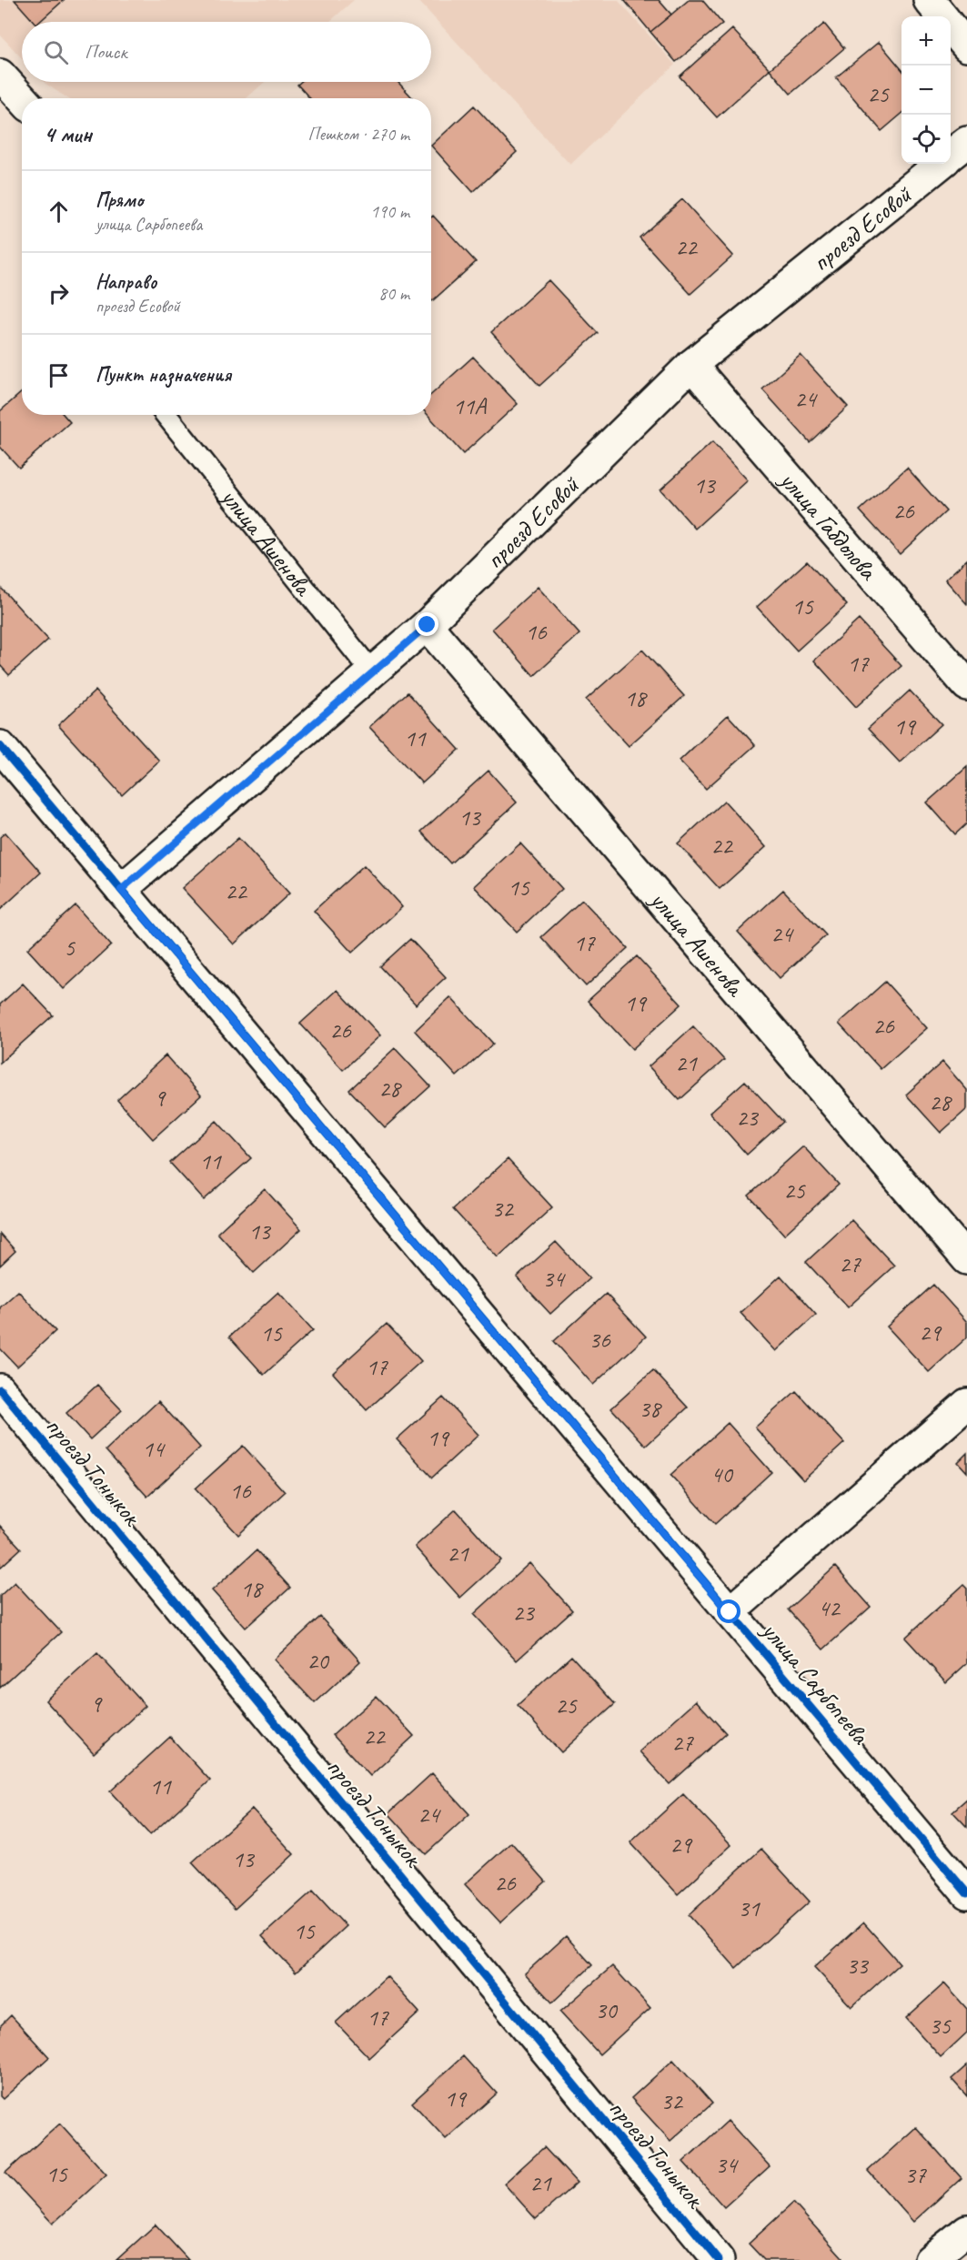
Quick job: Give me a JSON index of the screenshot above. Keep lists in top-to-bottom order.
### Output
{
  "streets": {
    "street": [
      "проезд Есовой",
      "улица Габдолова",
      "улица Ашенова",
      "проезд Тоныкок",
      "улица Сарбопеева"
    ]
  },
  "crossings": [
    ["проезд Есовой", "улица Габдолова"],
    ["проезд Есовой", "улица Ашенова"],
    ["проезд Есовой", "улица Сарбопеева"]
  ],
  "house_numbers": [
    "25",
    "22",
    "24",
    "11А",
    "13",
    "26",
    "15",
    "16",
    "17",
    "18",
    "19",
    "11",
    "13",
    "22",
    "15",
    "22",
    "24",
    "17",
    "5",
    "19",
    "26",
    "26",
    "21",
    "28",
    "9",
    "28",
    "23",
    "11",
    "25",
    "32",
    "13",
    "27",
    "34",
    "29",
    "15",
    "36",
    "17",
    "38",
    "19",
    "14",
    "40",
    "16",
    "21",
    "18",
    "42",
    "23",
    "20",
    "9",
    "25",
    "22",
    "27",
    "11",
    "24",
    "29",
    "13",
    "26",
    "31",
    "15",
    "33",
    "30",
    "17",
    "35",
    "19",
    "32",
    "34",
    "15",
    "37",
    "21"
  ],
  "page": {
    "map_buttons": ["+", "−"],
    "search": "Поиск",
    "heading": ["4 мин", "Пешком · 270 m"],
    "list": [
      ["Прямо", "улица Сарбопеева", "190 m"],
      ["Направо", "проезд Есовой", "80 m"],
      "Пункт назначения"
    ]
  }
}
